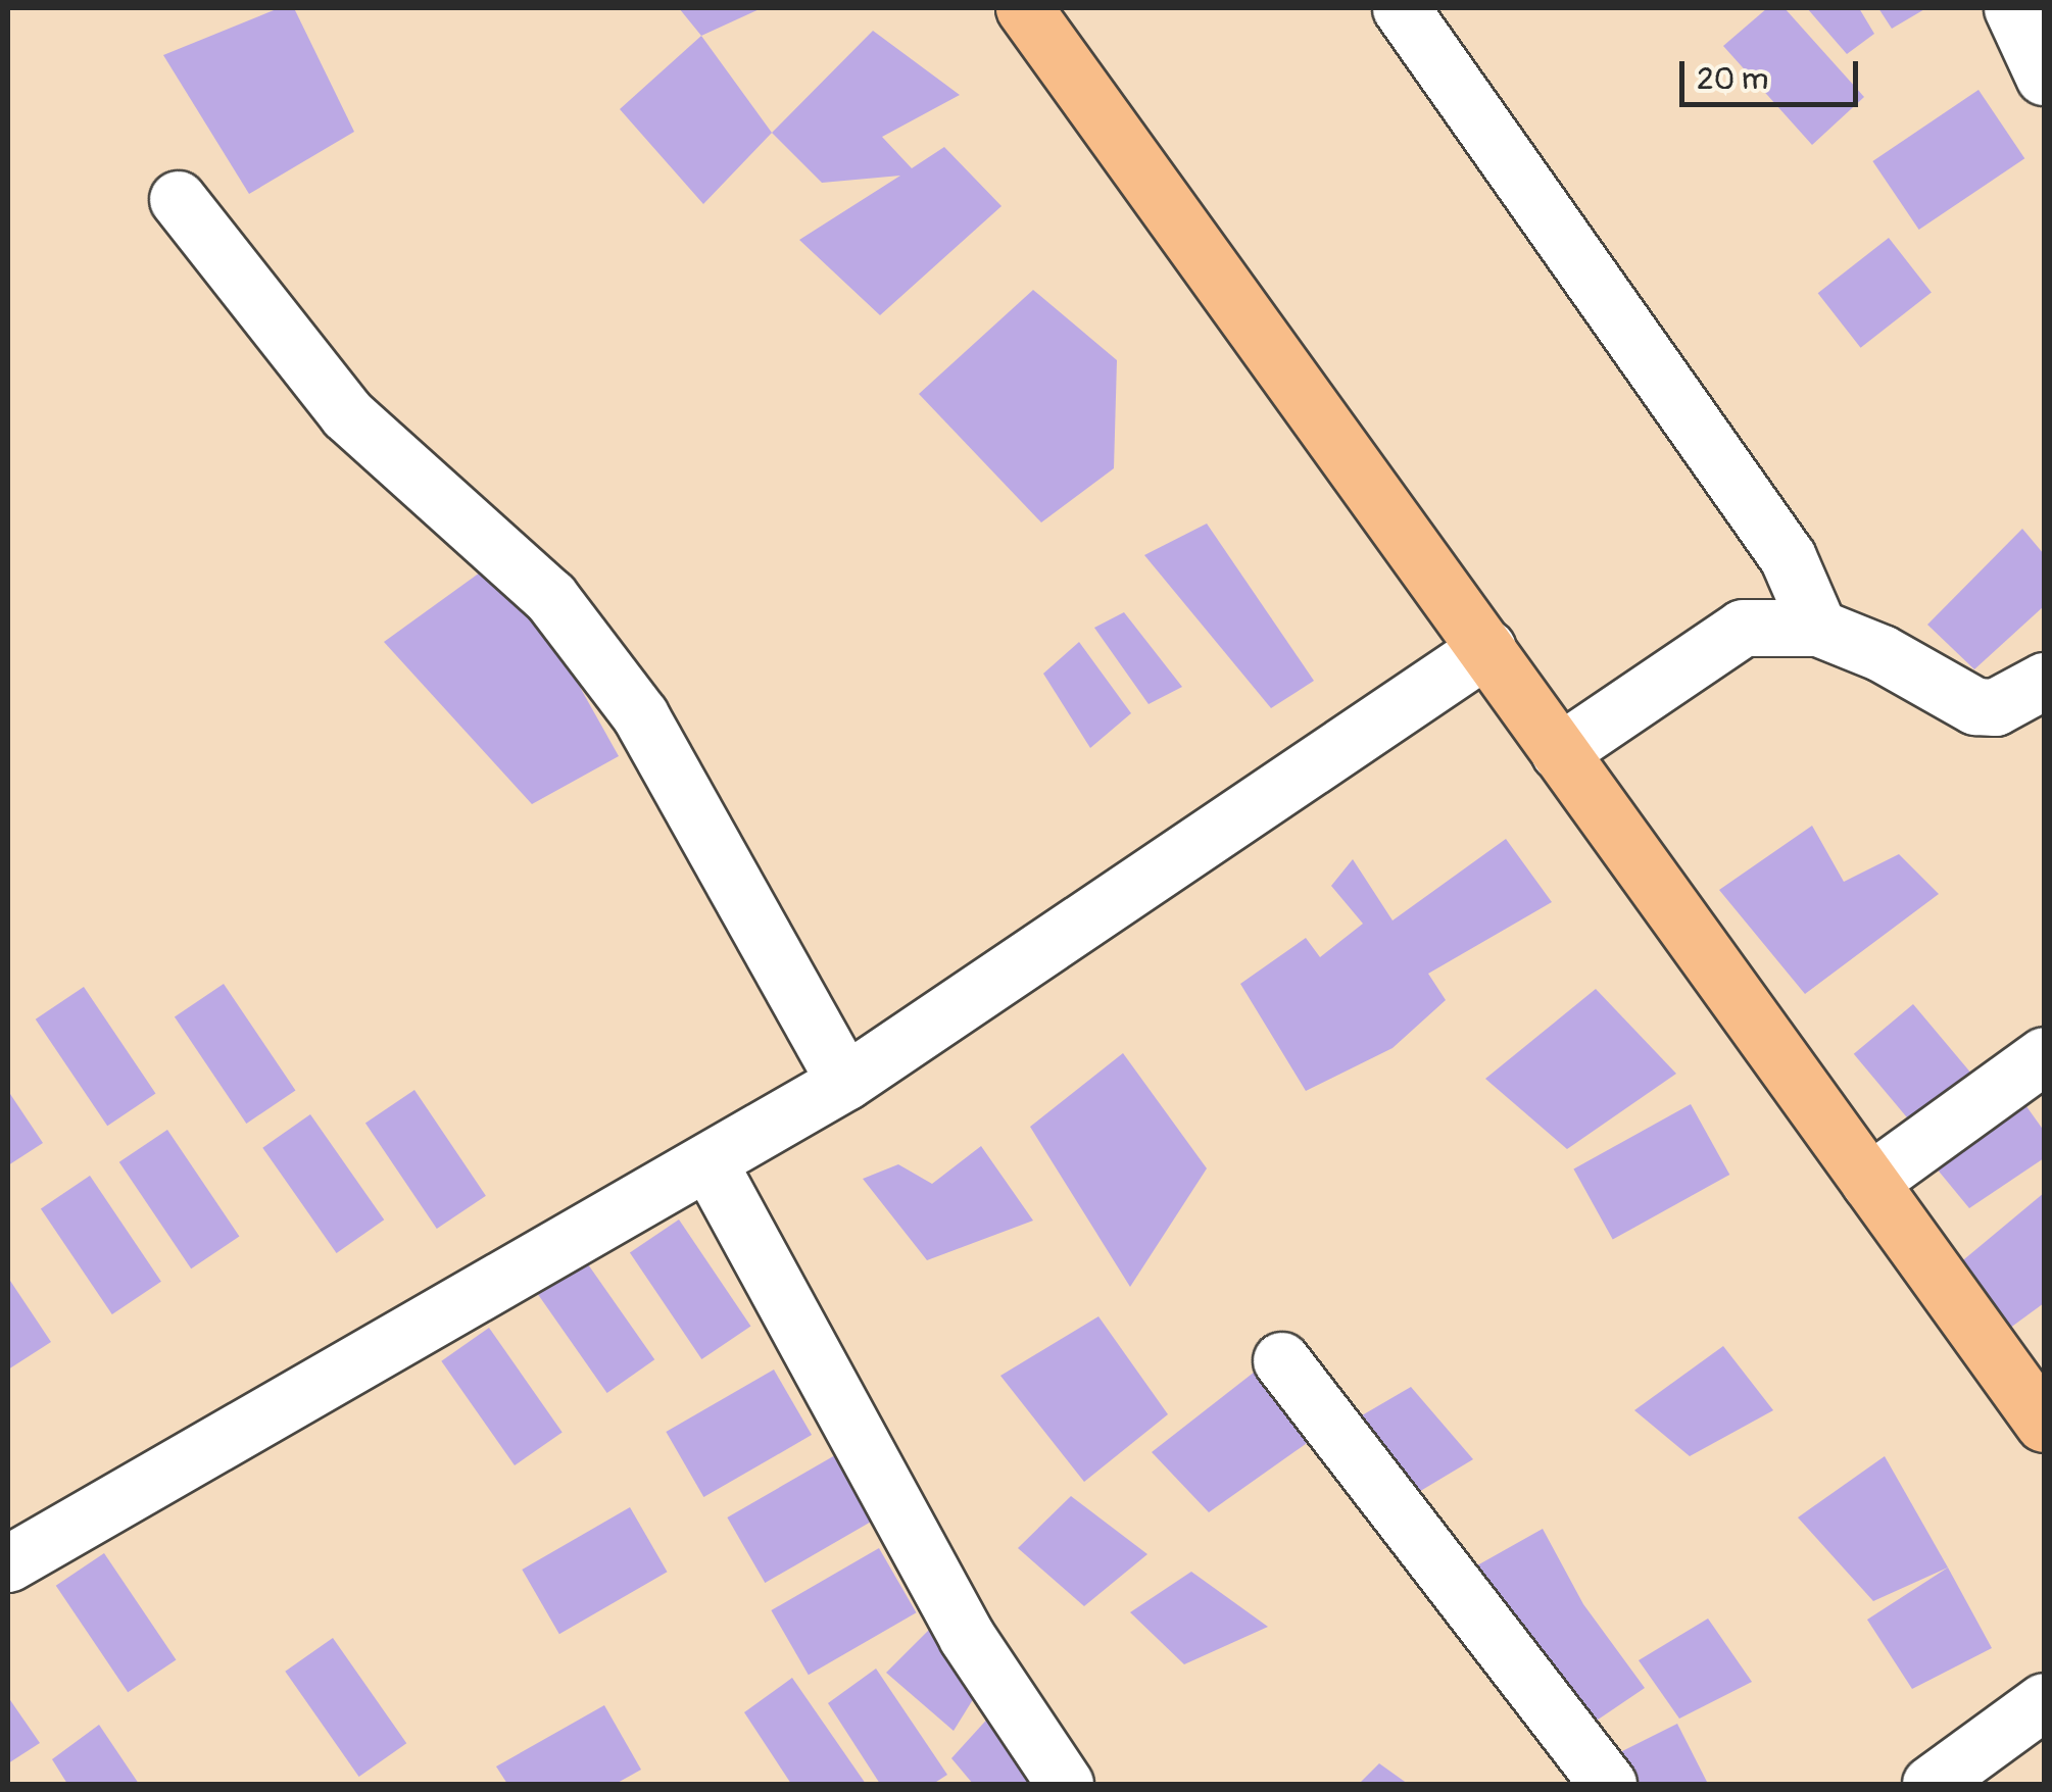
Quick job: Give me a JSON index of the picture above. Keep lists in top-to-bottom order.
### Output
{
  "scale_bar": "20 m"
}
